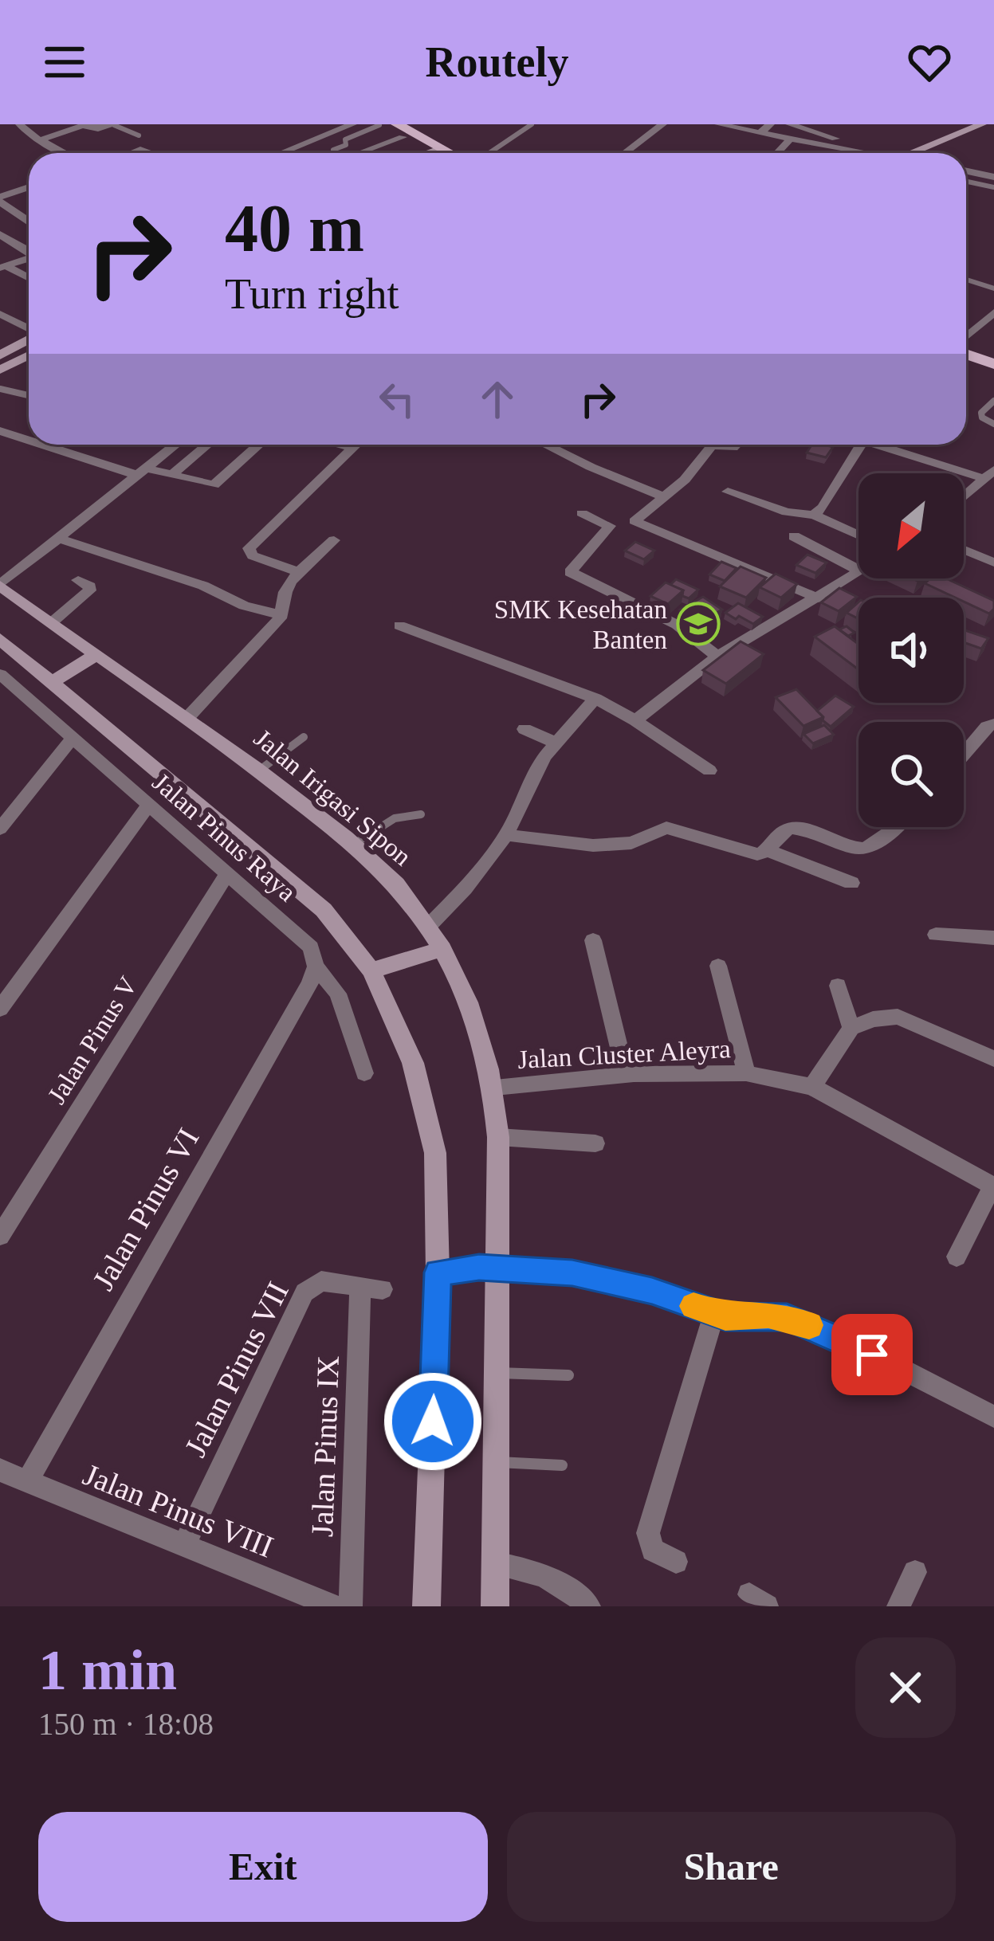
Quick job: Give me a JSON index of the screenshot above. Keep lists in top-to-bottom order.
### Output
{
  "streets": {
    "street": [
      "Jalan Irigasi Sipon",
      "Jalan Pinus Raya",
      "Jalan Pinus V",
      "Jalan Cluster Aleyra",
      "Jalan Pinus VI",
      "Jalan Pinus VII",
      "Jalan Pinus IX",
      "Jalan Pinus VIII"
    ]
  },
  "crossings": [
    ["Jalan Irigasi Sipon", "Jalan Cluster Aleyra"],
    ["Jalan Pinus Raya", "Jalan Pinus V"],
    ["Jalan Pinus Raya", "Jalan Pinus VI"],
    ["Jalan Pinus VI", "Jalan Pinus VIII"],
    ["Jalan Pinus VII", "Jalan Pinus IX"],
    ["Jalan Pinus VII", "Jalan Pinus VIII"]
  ],
  "places": {
    "school or university": ["SMK Kesehatan Banten"]
  },
  "north": "bottom left",
  "page": {
    "header": "Routely",
    "turn": ["40 m", "Turn right"],
    "heading": ["1 min", "150 m · 18:08"],
    "buttons": ["Exit", "Share"]
  }
}
